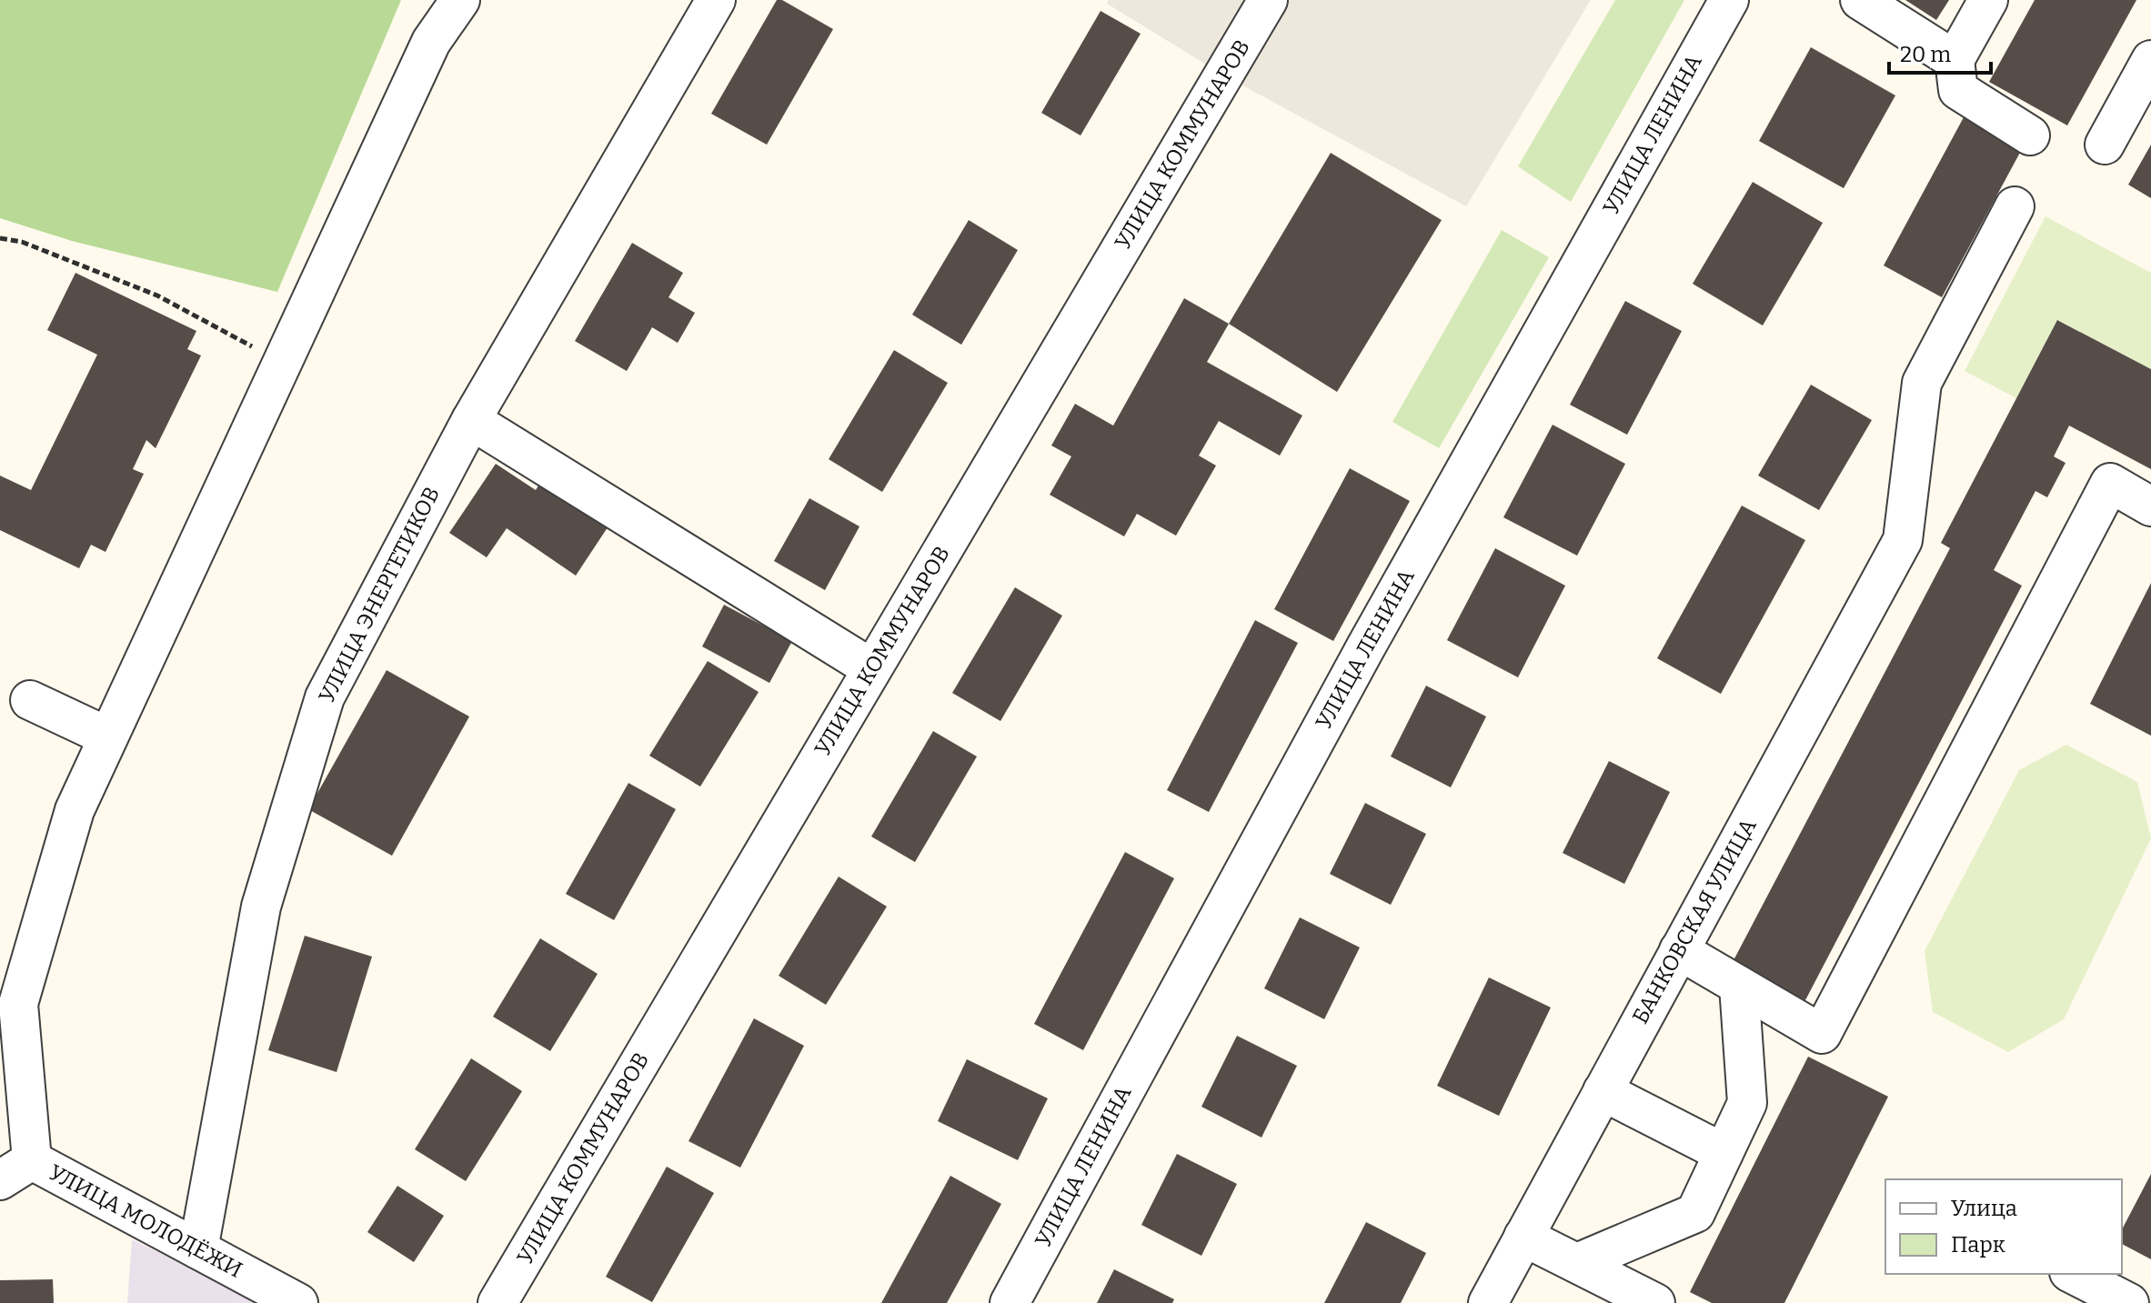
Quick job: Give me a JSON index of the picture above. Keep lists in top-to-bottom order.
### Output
{
  "streets": {
    "street": [
      "УЛИЦА ЛЕНИНА",
      "УЛИЦА КОММУНАРОВ",
      "УЛИЦА ЭНЕРГЕТИКОВ",
      "БАНКОВСКАЯ УЛИЦА",
      "УЛИЦА МОЛОДЁЖИ"
    ]
  },
  "crossings": [
    ["УЛИЦА ЭНЕРГЕТИКОВ", "УЛИЦА МОЛОДЁЖИ"]
  ],
  "legend": ["Улица", "Парк"],
  "scale_bar": "20 m"
}
